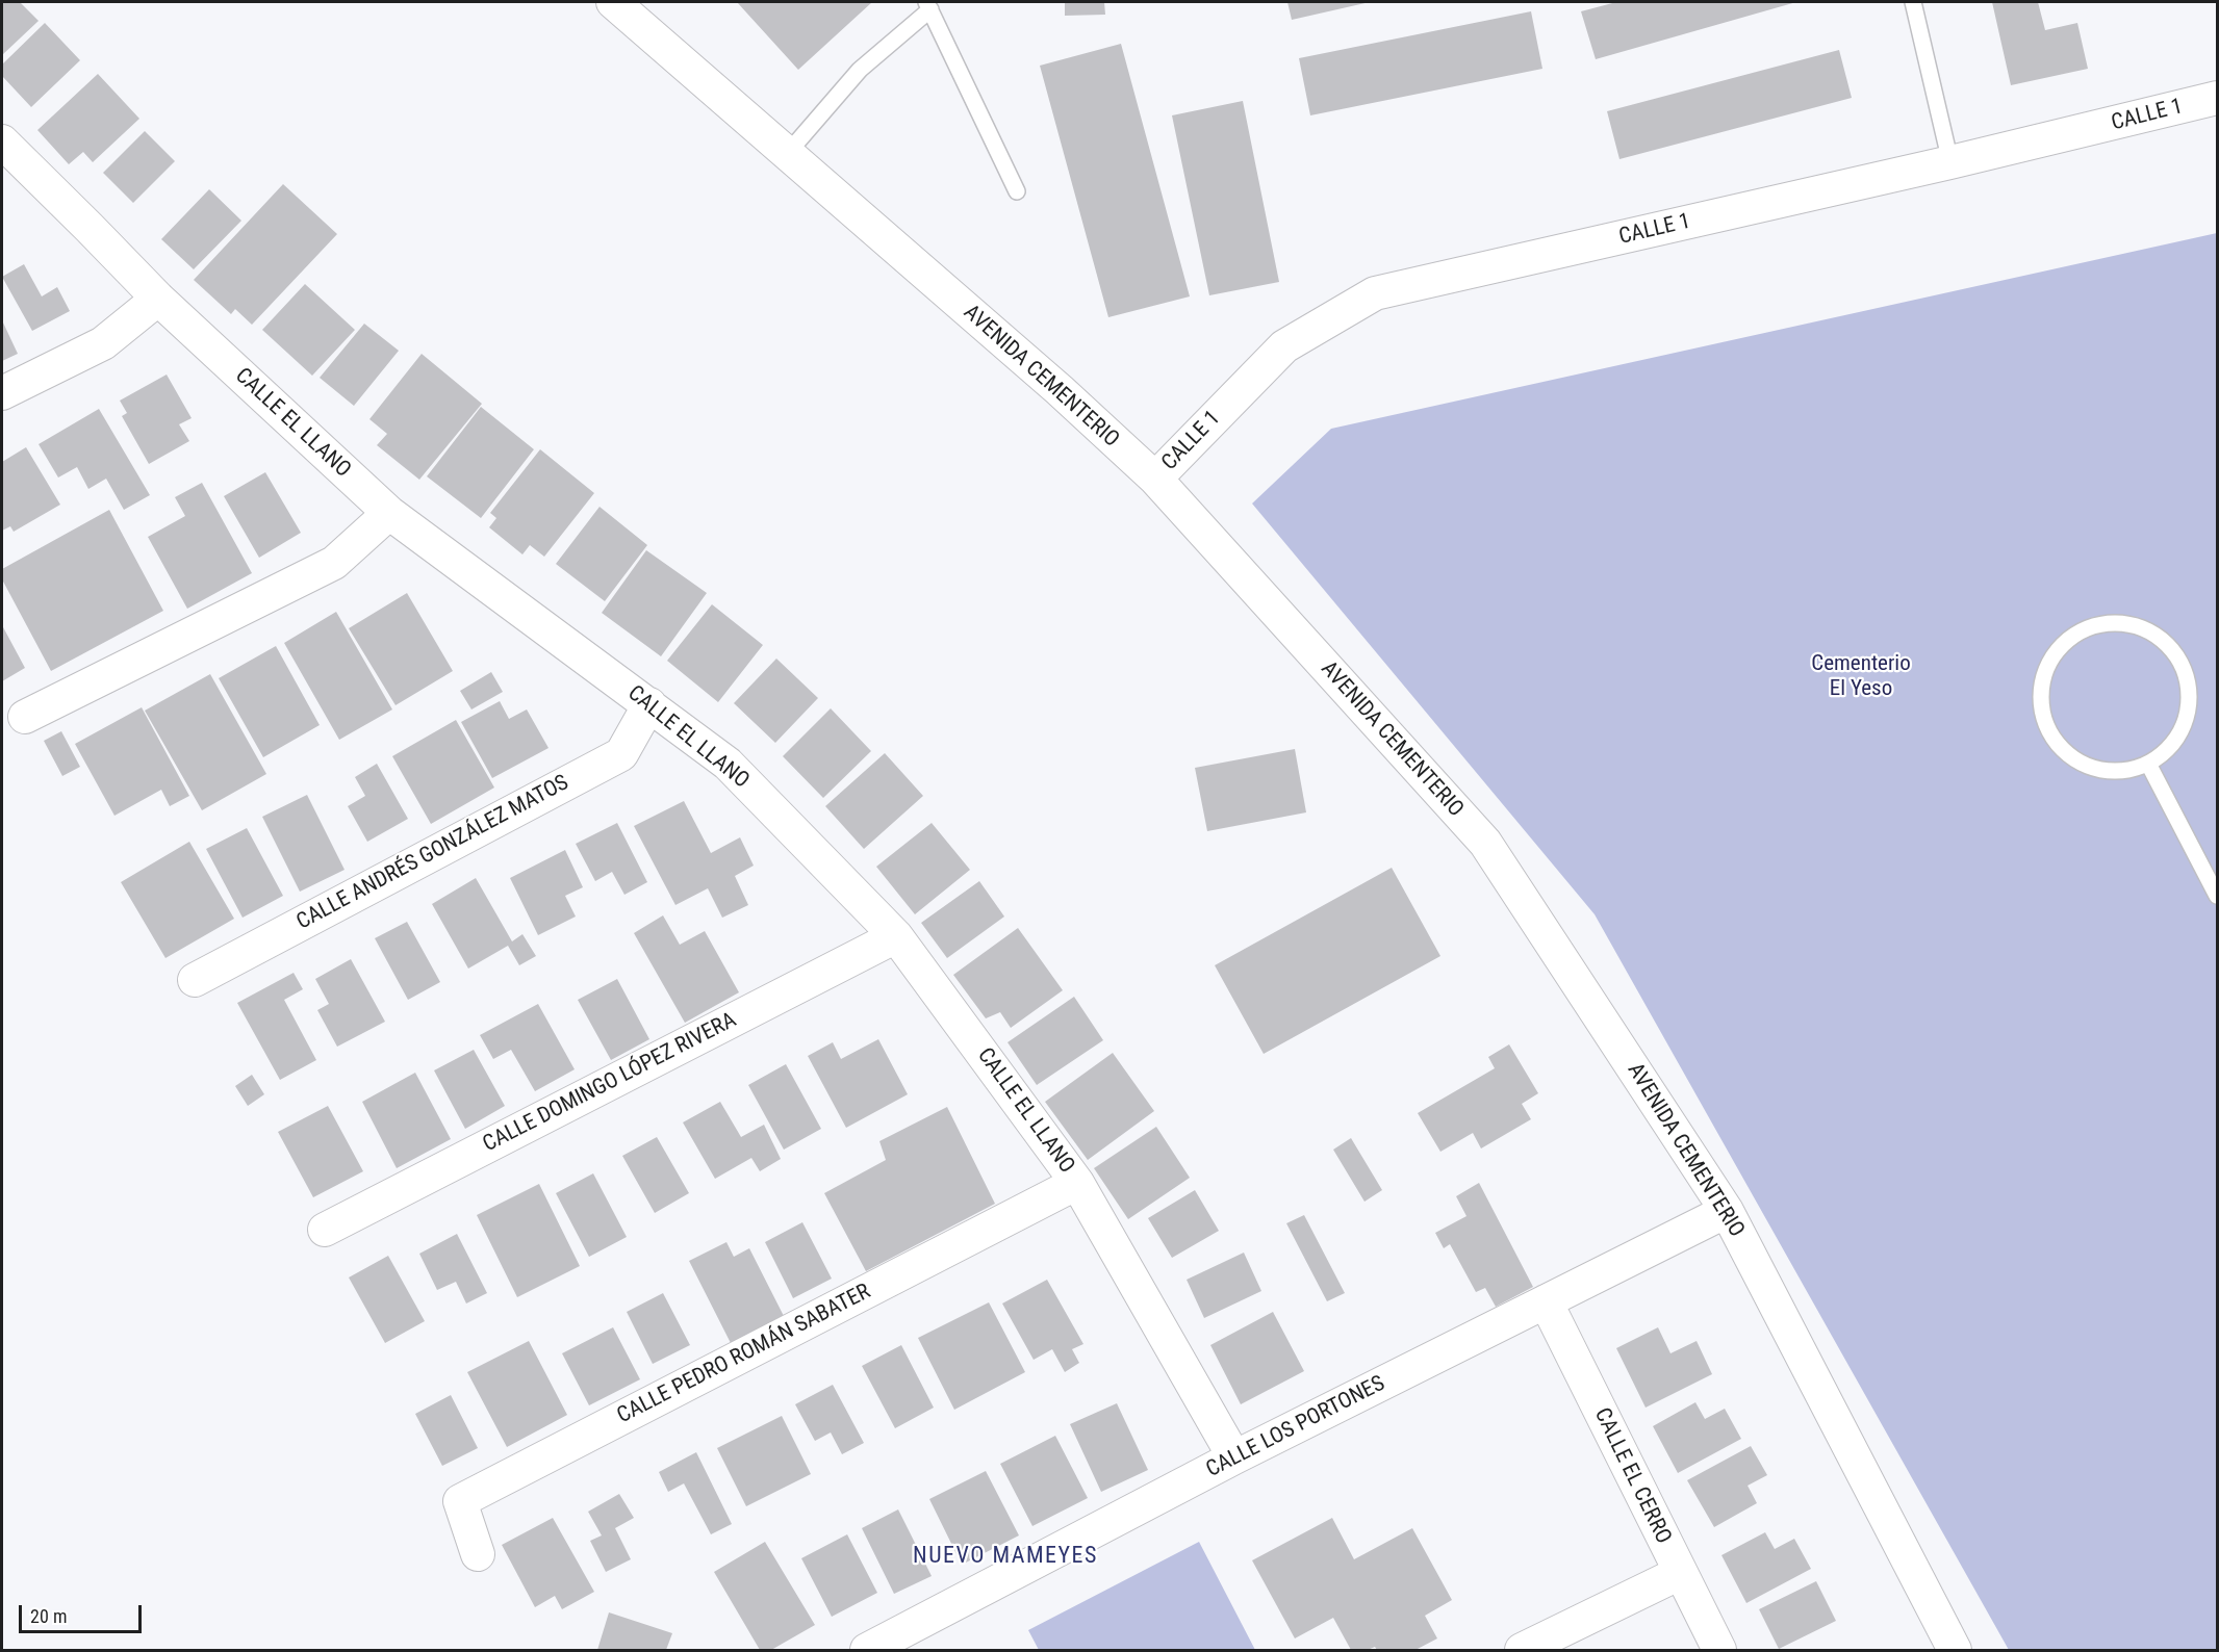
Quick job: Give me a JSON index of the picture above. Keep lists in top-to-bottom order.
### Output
{
  "streets": {
    "street": [
      "CALLE 1",
      "AVENIDA CEMENTERIO",
      "CALLE EL LLANO",
      "CALLE ANDRÉS GONZÁLEZ MATOS",
      "CALLE DOMINGO LÓPEZ RIVERA",
      "CALLE PEDRO ROMÁN SABATER",
      "CALLE LOS PORTONES",
      "CALLE EL CERRO"
    ]
  },
  "crossings": [
    ["CALLE 1", "AVENIDA CEMENTERIO"],
    ["AVENIDA CEMENTERIO", "CALLE LOS PORTONES"],
    ["CALLE EL LLANO", "CALLE ANDRÉS GONZÁLEZ MATOS"],
    ["CALLE EL LLANO", "CALLE DOMINGO LÓPEZ RIVERA"],
    ["CALLE EL LLANO", "CALLE PEDRO ROMÁN SABATER"],
    ["CALLE EL LLANO", "CALLE LOS PORTONES"],
    ["CALLE LOS PORTONES", "CALLE EL CERRO"]
  ],
  "districts": ["NUEVO MAMEYES"],
  "parks": ["Cementerio El Yeso"],
  "scale_bar": "20 m"
}
